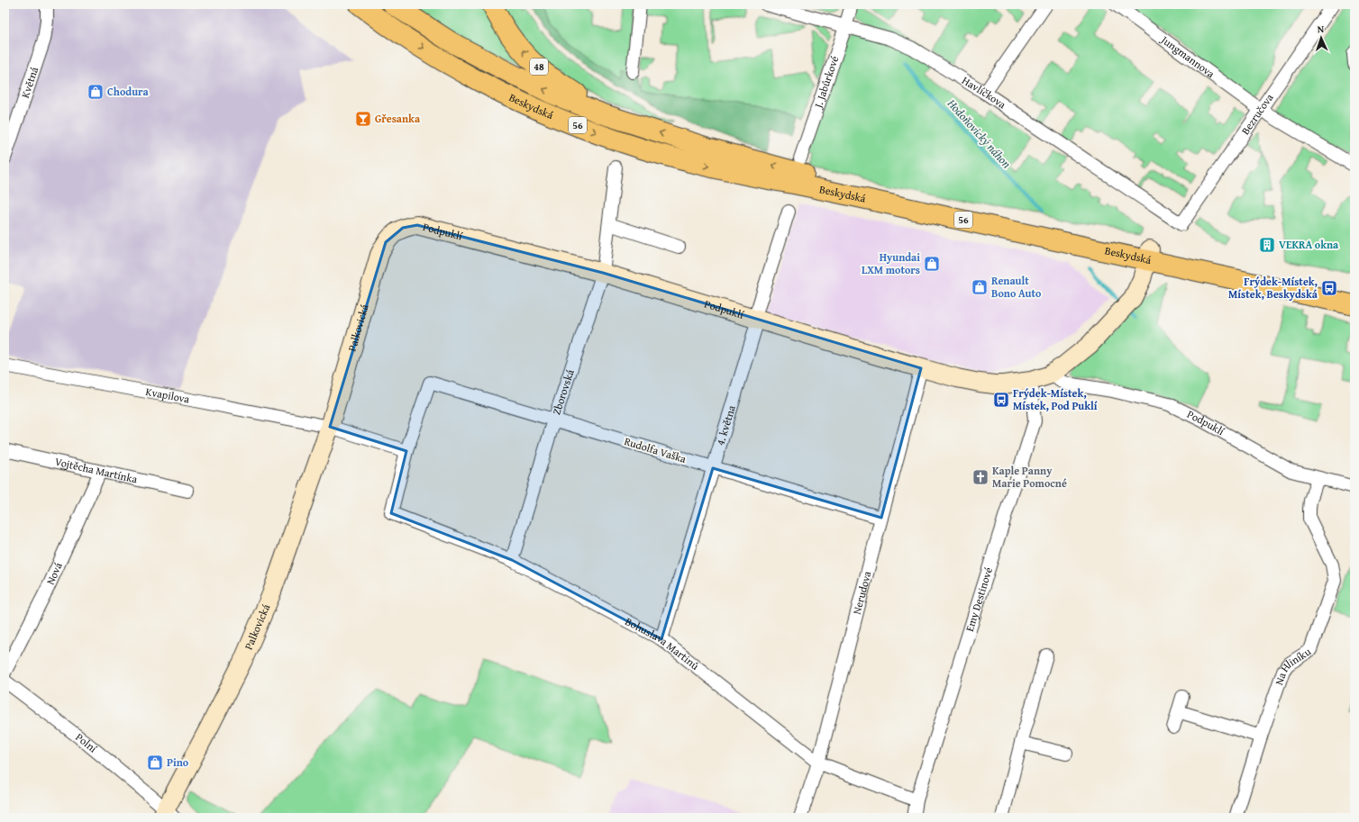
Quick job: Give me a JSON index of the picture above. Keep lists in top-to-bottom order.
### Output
{
  "streets": {
    "main road": ["48", "Beskydská", "56"],
    "street": [
      "Jungmannova",
      "Květná",
      "J. Jabůrkové",
      "Havlíčkova",
      "Bezručova",
      "Podpuklí",
      "Palkovická",
      "Zborovská",
      "Kvapilova",
      "4. května",
      "Rudolfa Vaška",
      "Vojtěcha Martínka",
      "Nová",
      "Nerudova",
      "Emy Destinové",
      "Bohuslava Martinů",
      "Na Hliníku",
      "Polní"
    ]
  },
  "crossings": [
    ["Jungmannova", "Bezručova"],
    ["48", "Beskydská"],
    ["J. Jabůrkové", "Havlíčkova"],
    ["Havlíčkova", "Bezručova"],
    ["Beskydská", "Podpuklí"],
    ["Podpuklí", "Palkovická"],
    ["Podpuklí", "Zborovská"],
    ["Podpuklí", "4. května"],
    ["Podpuklí", "Nerudova"],
    ["Podpuklí", "Emy Destinové"],
    ["Podpuklí", "Na Hliníku"],
    ["Palkovická", "Kvapilova"],
    ["Palkovická", "Polní"],
    ["Zborovská", "Rudolfa Vaška"],
    ["Zborovská", "Bohuslava Martinů"],
    ["4. května", "Rudolfa Vaška"],
    ["4. května", "Bohuslava Martinů"],
    ["Rudolfa Vaška", "Nerudova"],
    ["Rudolfa Vaška", "Bohuslava Martinů"],
    ["Vojtěcha Martínka", "Nová"],
    ["Nerudova", "Bohuslava Martinů"],
    ["Emy Destinové", "Bohuslava Martinů"]
  ],
  "water": ["Hodoňovický náhon"],
  "places": {
    "shop": [
      "Chodura",
      "Hyundai LXM motors",
      "Renault Bono Auto",
      "Pino"
    ],
    "bar": ["Gřesanka"],
    "building": ["VEKRA okna"],
    "bus stop": ["Frýdek-Místek, Místek, Beskydská", "Frýdek-Místek, Místek, Pod Puklí"],
    "church": ["Kaple Panny Marie Pomocné"]
  },
  "north": "top"
}
